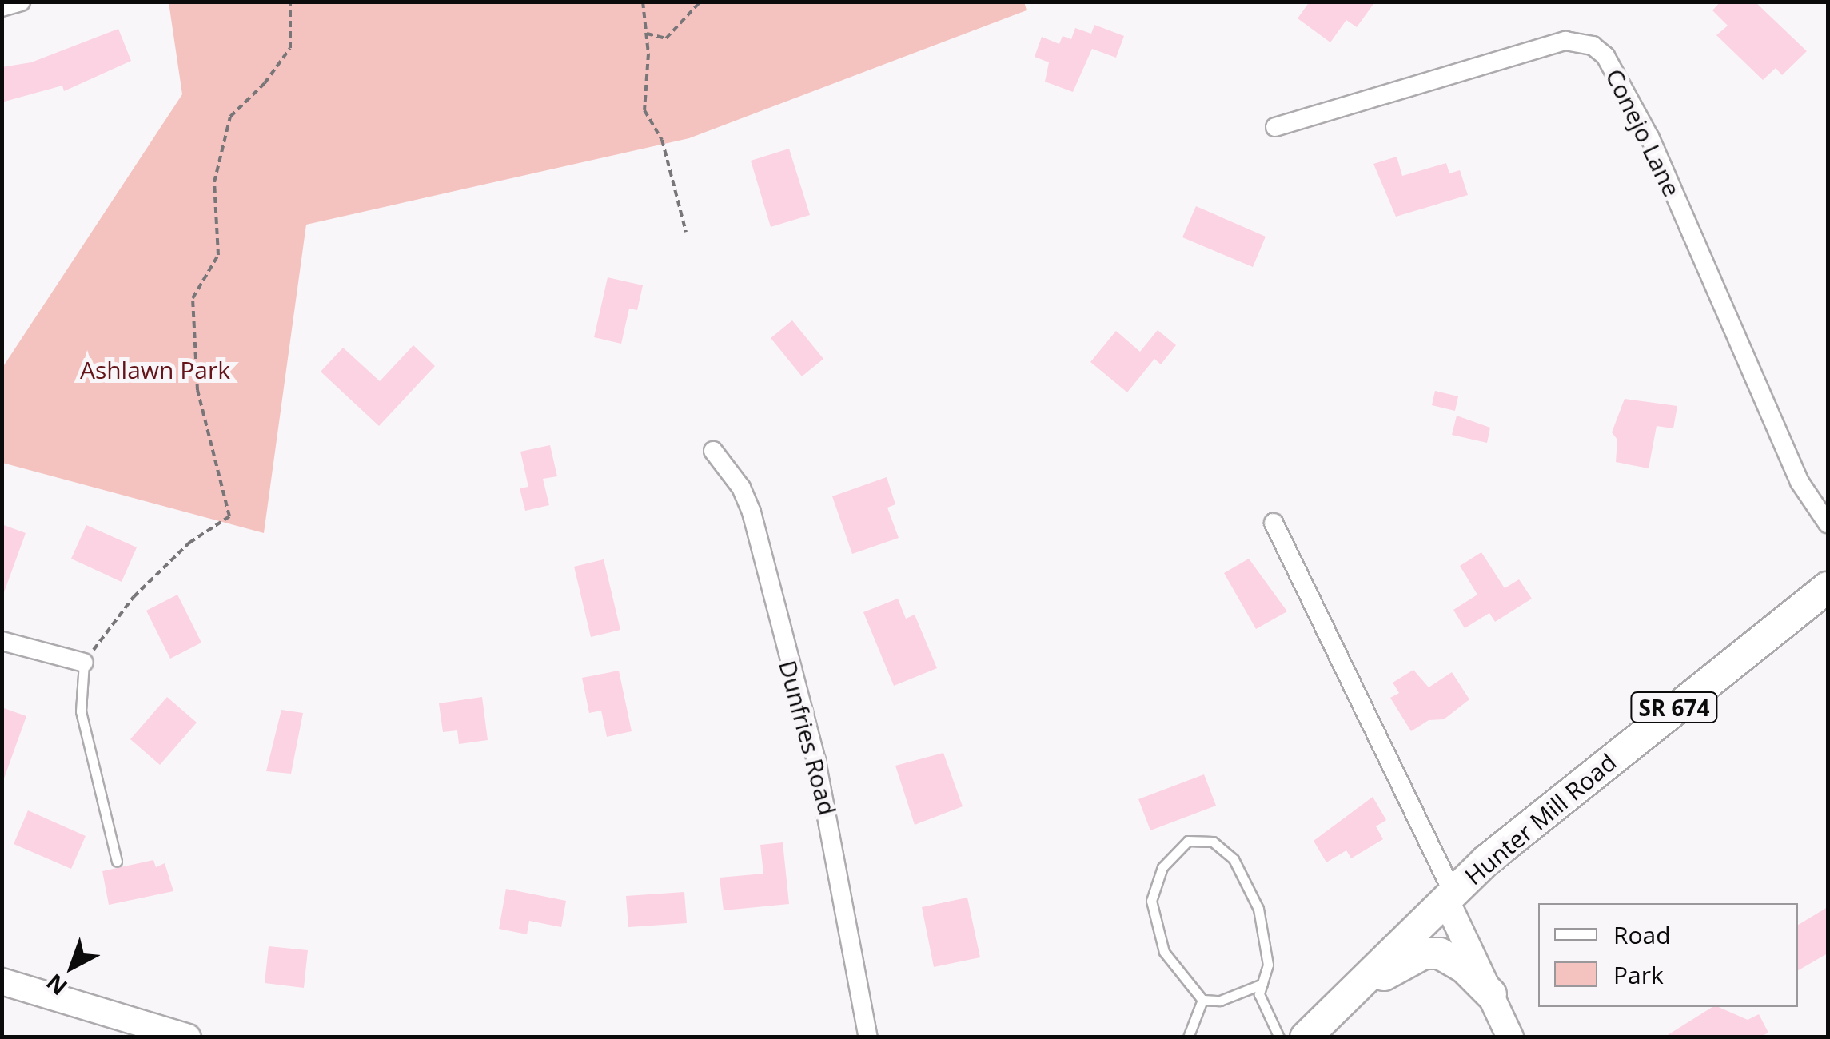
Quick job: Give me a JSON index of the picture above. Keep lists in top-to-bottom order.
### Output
{
  "streets": {
    "main road": ["SR 674", "Hunter Mill Road"],
    "street": ["Conejo Lane", "Dunfries Road"]
  },
  "parks": ["Ashlawn Park"],
  "legend": ["Road", "Park"],
  "north": "bottom left"
}
